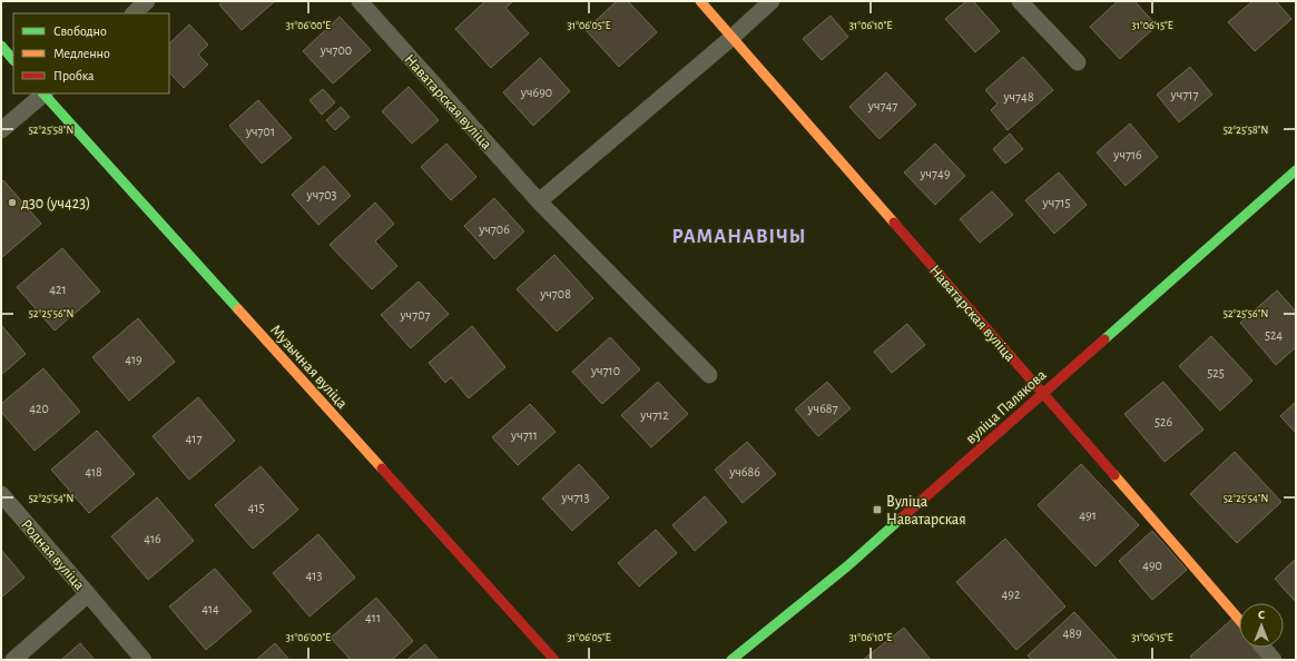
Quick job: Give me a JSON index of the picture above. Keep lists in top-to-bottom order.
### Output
{
  "streets": {
    "street": [
      "Наватарская вуліца",
      "Музычная вуліца",
      "вуліца Палякова",
      "Родная вуліца"
    ]
  },
  "crossings": [
    ["Наватарская вуліца", "вуліца Палякова"]
  ],
  "districts": ["РАМАНАВІЧЫ"],
  "places": {
    "other": ["д30 (уч423)"],
    "transit": ["Вуліца Наватарская"]
  },
  "house_numbers": [
    "уч700",
    "уч690",
    "уч717",
    "уч748",
    "уч747",
    "уч701",
    "уч716",
    "уч749",
    "уч703",
    "уч715",
    "уч706",
    "421",
    "уч708",
    "уч707",
    "524",
    "419",
    "уч710",
    "525",
    "420",
    "уч687",
    "уч712",
    "526",
    "уч711",
    "417",
    "418",
    "уч686",
    "уч713",
    "415",
    "491",
    "416",
    "490",
    "413",
    "492",
    "414",
    "411",
    "489"
  ],
  "legend": ["Свободно", "Медленно", "Пробка"],
  "north": "top",
  "coordinates": [
    "31°06'00\"E",
    "31°06'05\"E",
    "31°06'10\"E",
    "31°06'15\"E",
    "52°25'58\"N",
    "52°25'56\"N",
    "52°25'54\"N"
  ]
}
